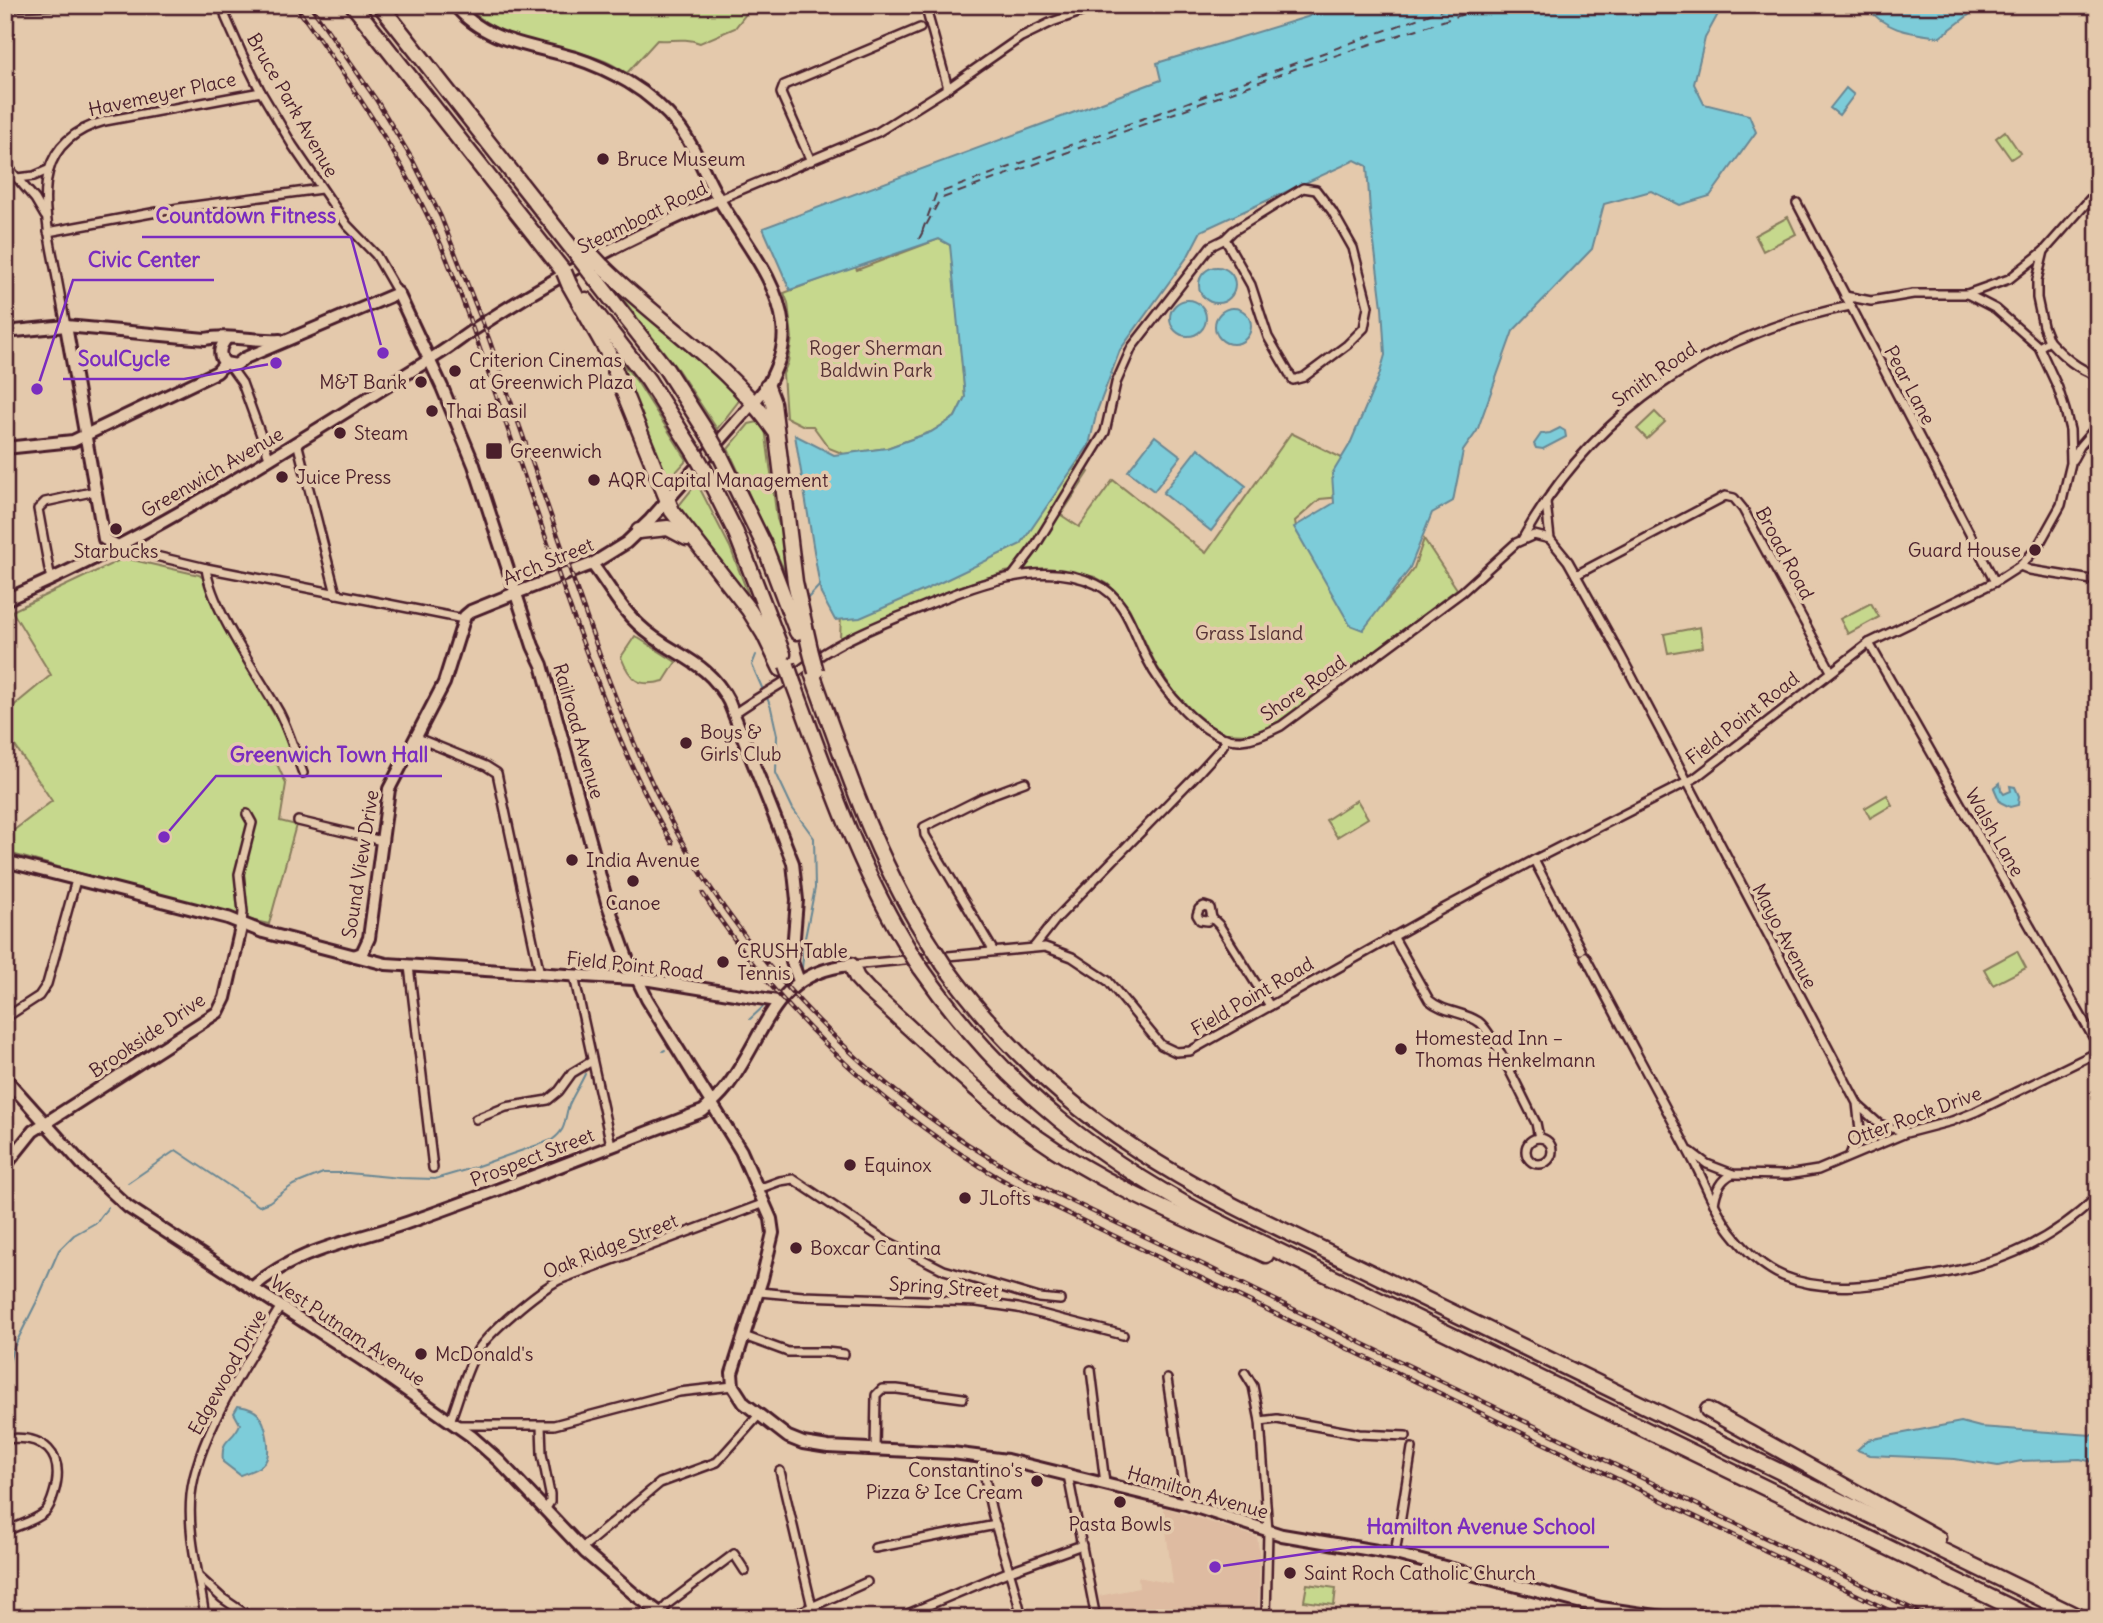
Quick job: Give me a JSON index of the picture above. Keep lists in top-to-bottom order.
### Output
{
  "streets": {
    "main road": [
      "Bruce Park Avenue",
      "Steamboat Road",
      "Greenwich Avenue",
      "Arch Street",
      "Field Point Road",
      "Railroad Avenue",
      "Sound View Drive",
      "Brookside Drive",
      "Prospect Street",
      "West Putnam Avenue",
      "Hamilton Avenue"
    ],
    "street": [
      "Havemeyer Place",
      "Smith Road",
      "Pear Lane",
      "Broad Road",
      "Shore Road",
      "Walsh Lane",
      "Mayo Avenue",
      "Otter Rock Drive",
      "Oak Ridge Street",
      "Spring Street",
      "Edgewood Drive"
    ]
  },
  "crossings": [
    ["Havemeyer Place", "Bruce Park Avenue"],
    ["Bruce Park Avenue", "Steamboat Road"],
    ["Bruce Park Avenue", "Greenwich Avenue"],
    ["Bruce Park Avenue", "Railroad Avenue"],
    ["Steamboat Road", "Greenwich Avenue"],
    ["Steamboat Road", "Arch Street"],
    ["Steamboat Road", "Railroad Avenue"],
    ["Smith Road", "Pear Lane"],
    ["Smith Road", "Shore Road"],
    ["Pear Lane", "Field Point Road"],
    ["Greenwich Avenue", "Railroad Avenue"],
    ["Broad Road", "Field Point Road"],
    ["Arch Street", "Railroad Avenue"],
    ["Arch Street", "Sound View Drive"],
    ["Field Point Road", "Railroad Avenue"],
    ["Field Point Road", "Walsh Lane"],
    ["Field Point Road", "Sound View Drive"],
    ["Field Point Road", "Mayo Avenue"],
    ["Field Point Road", "Brookside Drive"],
    ["Field Point Road", "Prospect Street"],
    ["Railroad Avenue", "Prospect Street"],
    ["Railroad Avenue", "Oak Ridge Street"],
    ["Railroad Avenue", "Spring Street"],
    ["Railroad Avenue", "Hamilton Avenue"],
    ["Mayo Avenue", "Otter Rock Drive"],
    ["Brookside Drive", "West Putnam Avenue"],
    ["Prospect Street", "West Putnam Avenue"],
    ["Oak Ridge Street", "West Putnam Avenue"],
    ["West Putnam Avenue", "Edgewood Drive"]
  ],
  "parks": ["Roger Sherman Baldwin Park", "Grass Island"],
  "places": {
    "other": [
      "Bruce Museum",
      "Countdown Fitness",
      "SoulCycle",
      "Criterion Cinemas at Greenwich Plaza",
      "M&T Bank",
      "Civic Center",
      "Thai Basil",
      "Steam",
      "Juice Press",
      "AQR Capital Management",
      "Starbucks",
      "Guard House",
      "Boys & Girls Club",
      "Greenwich Town Hall",
      "India Avenue",
      "Canoe",
      "CRUSH Table Tennis",
      "Homestead Inn – Thomas Henkelmann",
      "Equinox",
      "JLofts",
      "Boxcar Cantina",
      "McDonald's",
      "Constantino's Pizza & Ice Cream",
      "Pasta Bowls",
      "Hamilton Avenue School",
      "Saint Roch Catholic Church"
    ],
    "transit": ["Greenwich"]
  }
}
